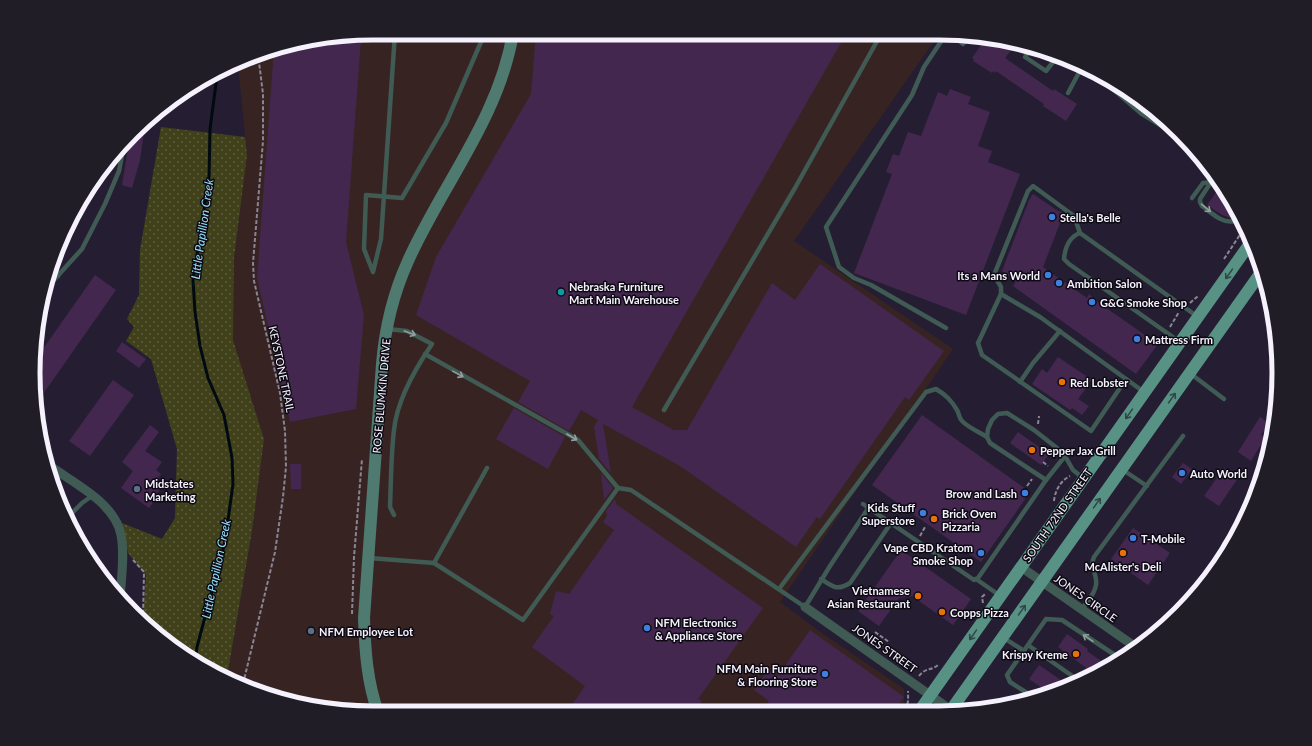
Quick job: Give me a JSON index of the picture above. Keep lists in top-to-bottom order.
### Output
{
  "streets": {
    "main road": ["ROSE BLUMKIN DRIVE", "SOUTH 72ND STREET"],
    "street": ["JONES CIRCLE", "JONES STREET"],
    "path": ["KEYSTONE TRAIL"]
  },
  "crossings": [
    ["SOUTH 72ND STREET", "JONES CIRCLE"],
    ["SOUTH 72ND STREET", "JONES STREET"]
  ],
  "water": ["Little Papillion Creek"],
  "places": [
    "Stella's Belle",
    "Its a Mans World",
    "Ambition Salon",
    "Nebraska Furniture Mart Main Warehouse",
    "G&G Smoke Shop",
    "Mattress Firm",
    "Red Lobster",
    "Pepper Jax Grill",
    "Auto World",
    "Midstates Marketing",
    "Brow and Lash",
    "Kids Stuff Superstore",
    "Brick Oven Pizzaria",
    "T-Mobile",
    "Vape CBD Kratom Smoke Shop",
    "McAlister's Deli",
    "Vietnamese Asian Restaurant",
    "Copps Pizza",
    "NFM Electronics & Appliance Store",
    "NFM Employee Lot",
    "Krispy Kreme",
    "NFM Main Furniture & Flooring Store"
  ]
}
